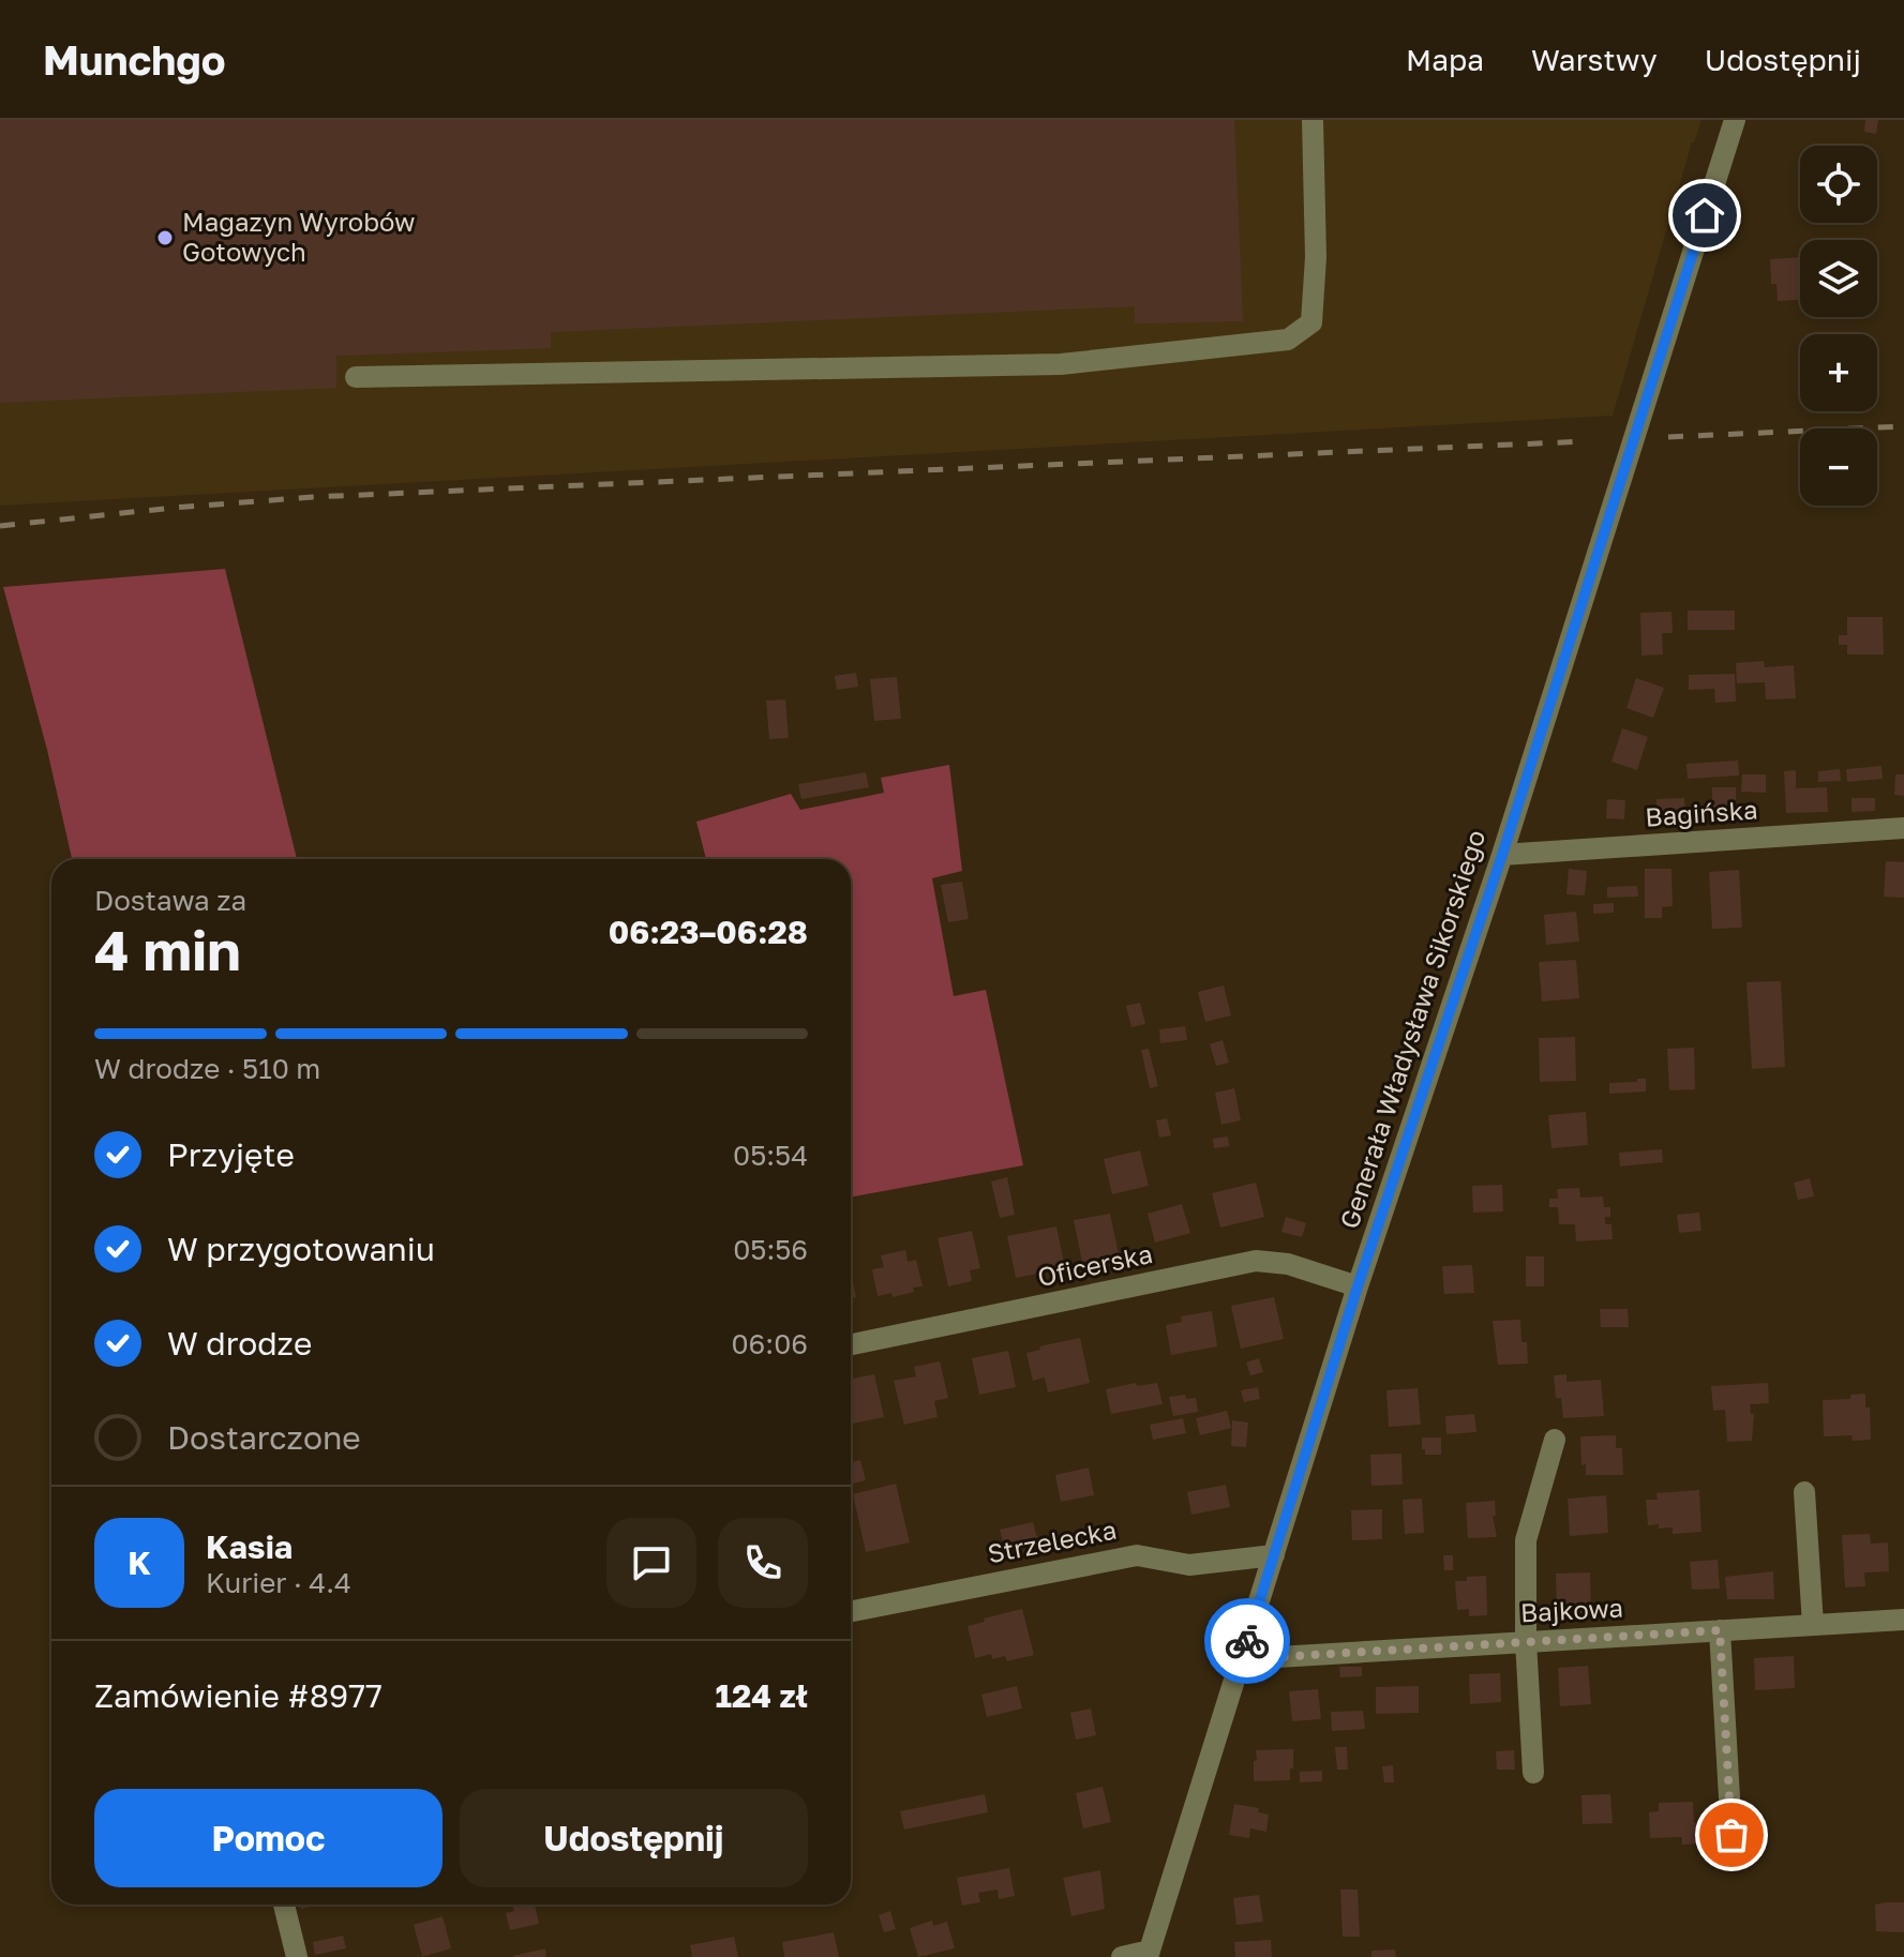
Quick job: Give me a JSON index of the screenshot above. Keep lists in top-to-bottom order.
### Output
{
  "streets": {
    "street": [
      "Bagińska",
      "Generała Władysława Sikorskiego",
      "Oficerska",
      "Strzelecka",
      "Bajkowa"
    ]
  },
  "crossings": [
    ["Bagińska", "Generała Władysława Sikorskiego"],
    ["Generała Władysława Sikorskiego", "Oficerska"],
    ["Generała Władysława Sikorskiego", "Strzelecka"],
    ["Generała Władysława Sikorskiego", "Bajkowa"]
  ],
  "places": ["Magazyn Wyrobów Gotowych"],
  "page": {
    "header": "Munchgo",
    "nav": ["Mapa", "Warstwy", "Udostępnij"],
    "map_buttons": ["+", "−"],
    "heading": ["4 min", "Dostawa za", "06:23–06:28"],
    "panel": [
      "Kasia",
      "Kurier · 4.4",
      "Zamówienie #8977",
      "124 zł"
    ],
    "bar": "W drodze · 510 m",
    "list": [
      ["Przyjęte", "05:54"],
      ["W przygotowaniu", "05:56"],
      ["W drodze", "06:06"],
      "Dostarczone"
    ],
    "round": "K",
    "buttons": ["Pomoc", "Udostępnij"]
  }
}
